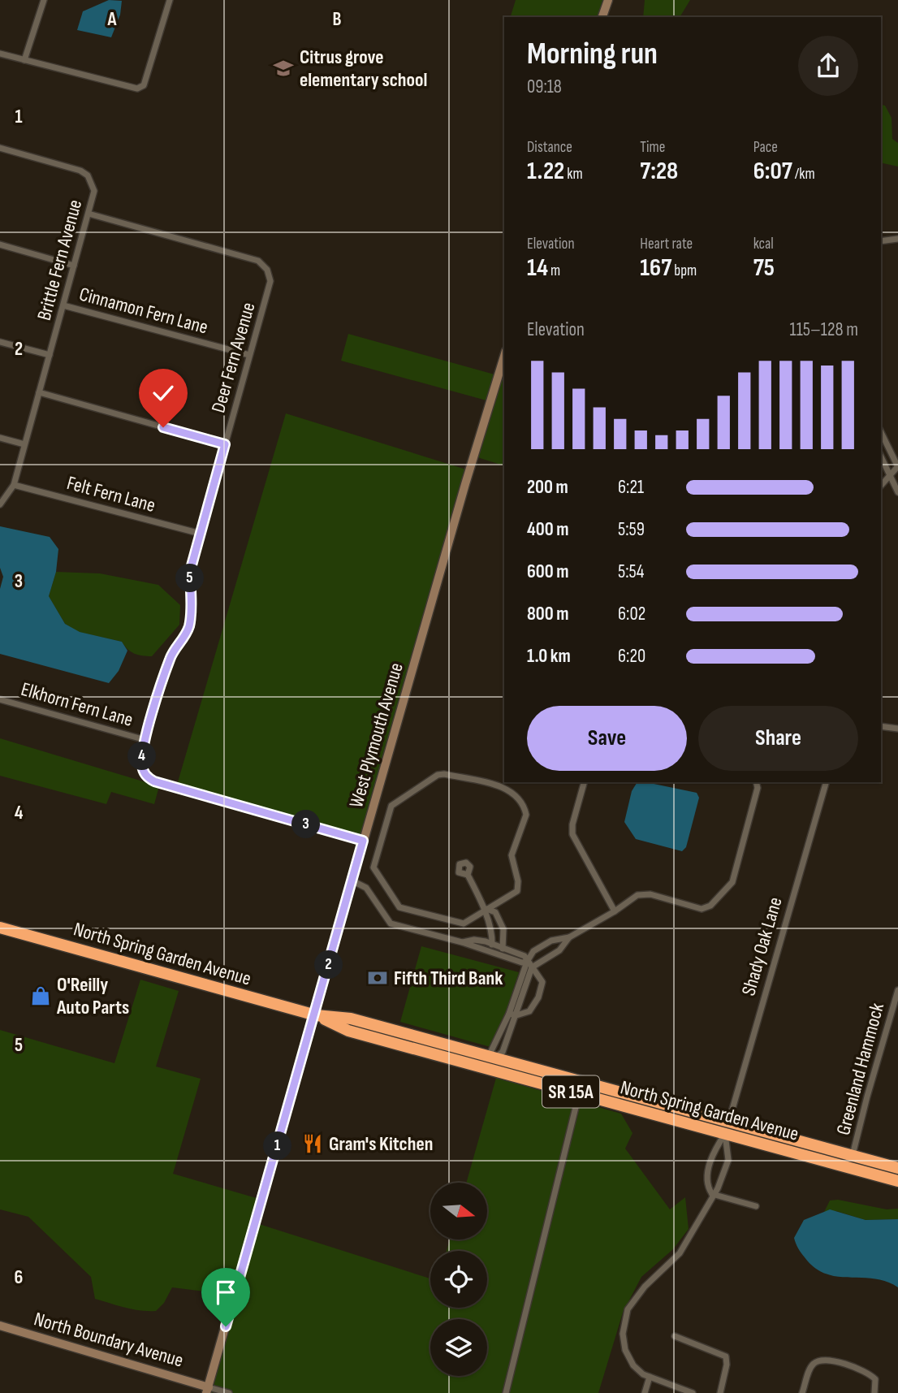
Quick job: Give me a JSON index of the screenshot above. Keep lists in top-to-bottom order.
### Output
{
  "streets": {
    "highway": ["North Spring Garden Avenue", "SR 15A"],
    "street": [
      "Brittle Fern Avenue",
      "Cinnamon Fern Lane",
      "Deer Fern Avenue",
      "Felt Fern Lane",
      "Elkhorn Fern Lane",
      "West Plymouth Avenue",
      "Shady Oak Lane",
      "Greenland Hammock",
      "North Boundary Avenue"
    ]
  },
  "crossings": [
    ["Brittle Fern Avenue", "Cinnamon Fern Lane"],
    ["Brittle Fern Avenue", "Deer Fern Avenue"],
    ["Brittle Fern Avenue", "Felt Fern Lane"],
    ["Cinnamon Fern Lane", "Deer Fern Avenue"],
    ["Deer Fern Avenue", "Felt Fern Lane"],
    ["Deer Fern Avenue", "Elkhorn Fern Lane"],
    ["Deer Fern Avenue", "West Plymouth Avenue"],
    ["West Plymouth Avenue", "North Spring Garden Avenue"],
    ["West Plymouth Avenue", "North Boundary Avenue"],
    ["Shady Oak Lane", "North Spring Garden Avenue"],
    ["North Spring Garden Avenue", "Greenland Hammock"]
  ],
  "places": {
    "school or university": ["Citrus grove elementary school"],
    "bank": ["Fifth Third Bank"],
    "shop": ["O'Reilly Auto Parts"],
    "restaurant": ["Gram's Kitchen"]
  },
  "north": "right",
  "page": {
    "heading": ["Morning run", "09:18"],
    "stats": [
      ["Distance", "1.22 km"],
      ["Time", "7:28"],
      ["Pace", "6:07 /km"],
      ["Elevation", "14 m"],
      ["Heart rate", "167 bpm"],
      ["kcal", "75"]
    ],
    "chart": ["Elevation", "115–128 m"],
    "list": [
      {
        "name": "200 m",
        "note": "6:21"
      },
      {
        "name": "400 m",
        "note": "5:59"
      },
      {
        "name": "600 m",
        "note": "5:54"
      },
      {
        "name": "800 m",
        "note": "6:02"
      },
      {
        "name": "1.0 km",
        "note": "6:20"
      }
    ],
    "pins": [
      "5",
      "4",
      "3",
      "2",
      "1"
    ],
    "buttons": ["Save", "Share"]
  },
  "grid": {
    "columns": ["A", "B"],
    "rows": [
      "1",
      "2",
      "3",
      "4",
      "5",
      "6"
    ]
  }
}
